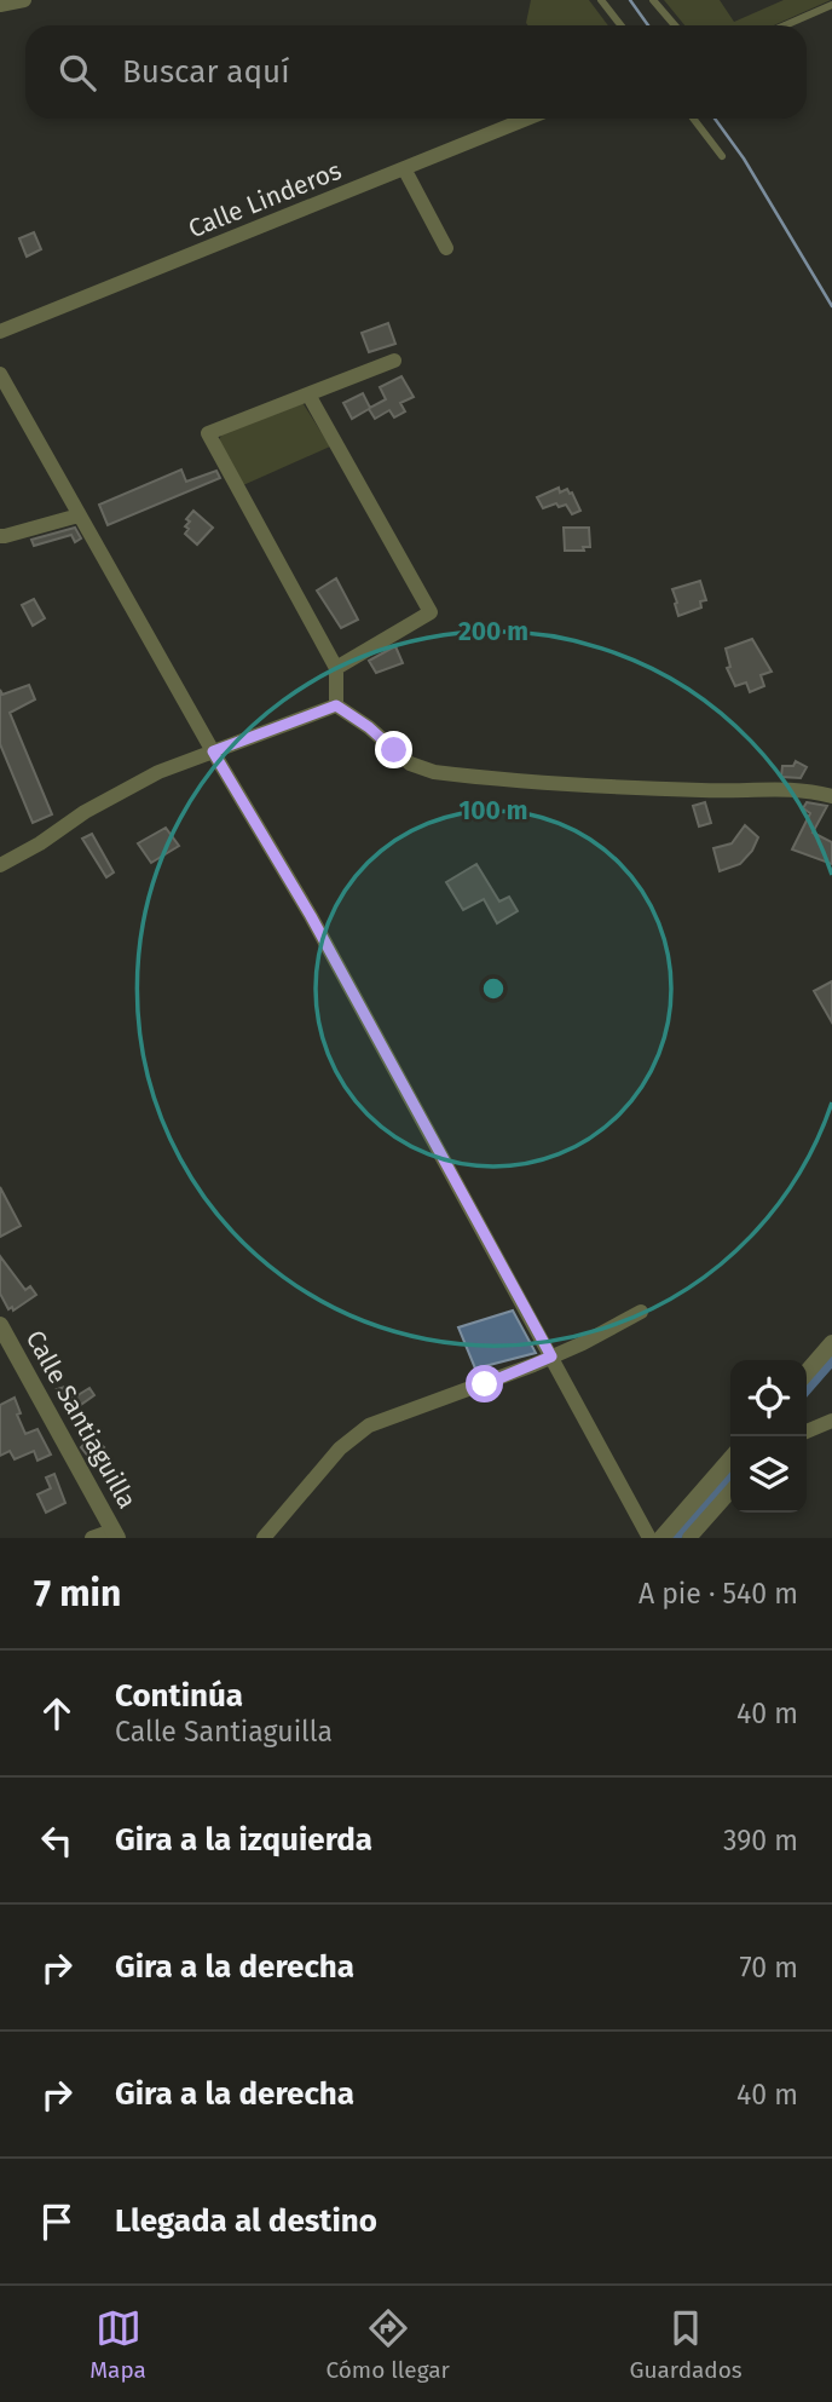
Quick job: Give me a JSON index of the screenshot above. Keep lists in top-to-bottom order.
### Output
{
  "streets": {
    "street": ["Calle Linderos", "Calle Santiaguilla"]
  },
  "page": {
    "search": "Buscar aquí",
    "heading": ["7 min", "A pie · 540 m"],
    "list": [
      ["Continúa", "Calle Santiaguilla", "40 m"],
      ["Gira a la izquierda", "390 m"],
      ["Gira a la derecha", "70 m"],
      ["Gira a la derecha", "40 m"],
      "Llegada al destino"
    ],
    "nav": ["Mapa", "Cómo llegar", "Guardados"]
  },
  "rings": ["200 m", "100 m"]
}
